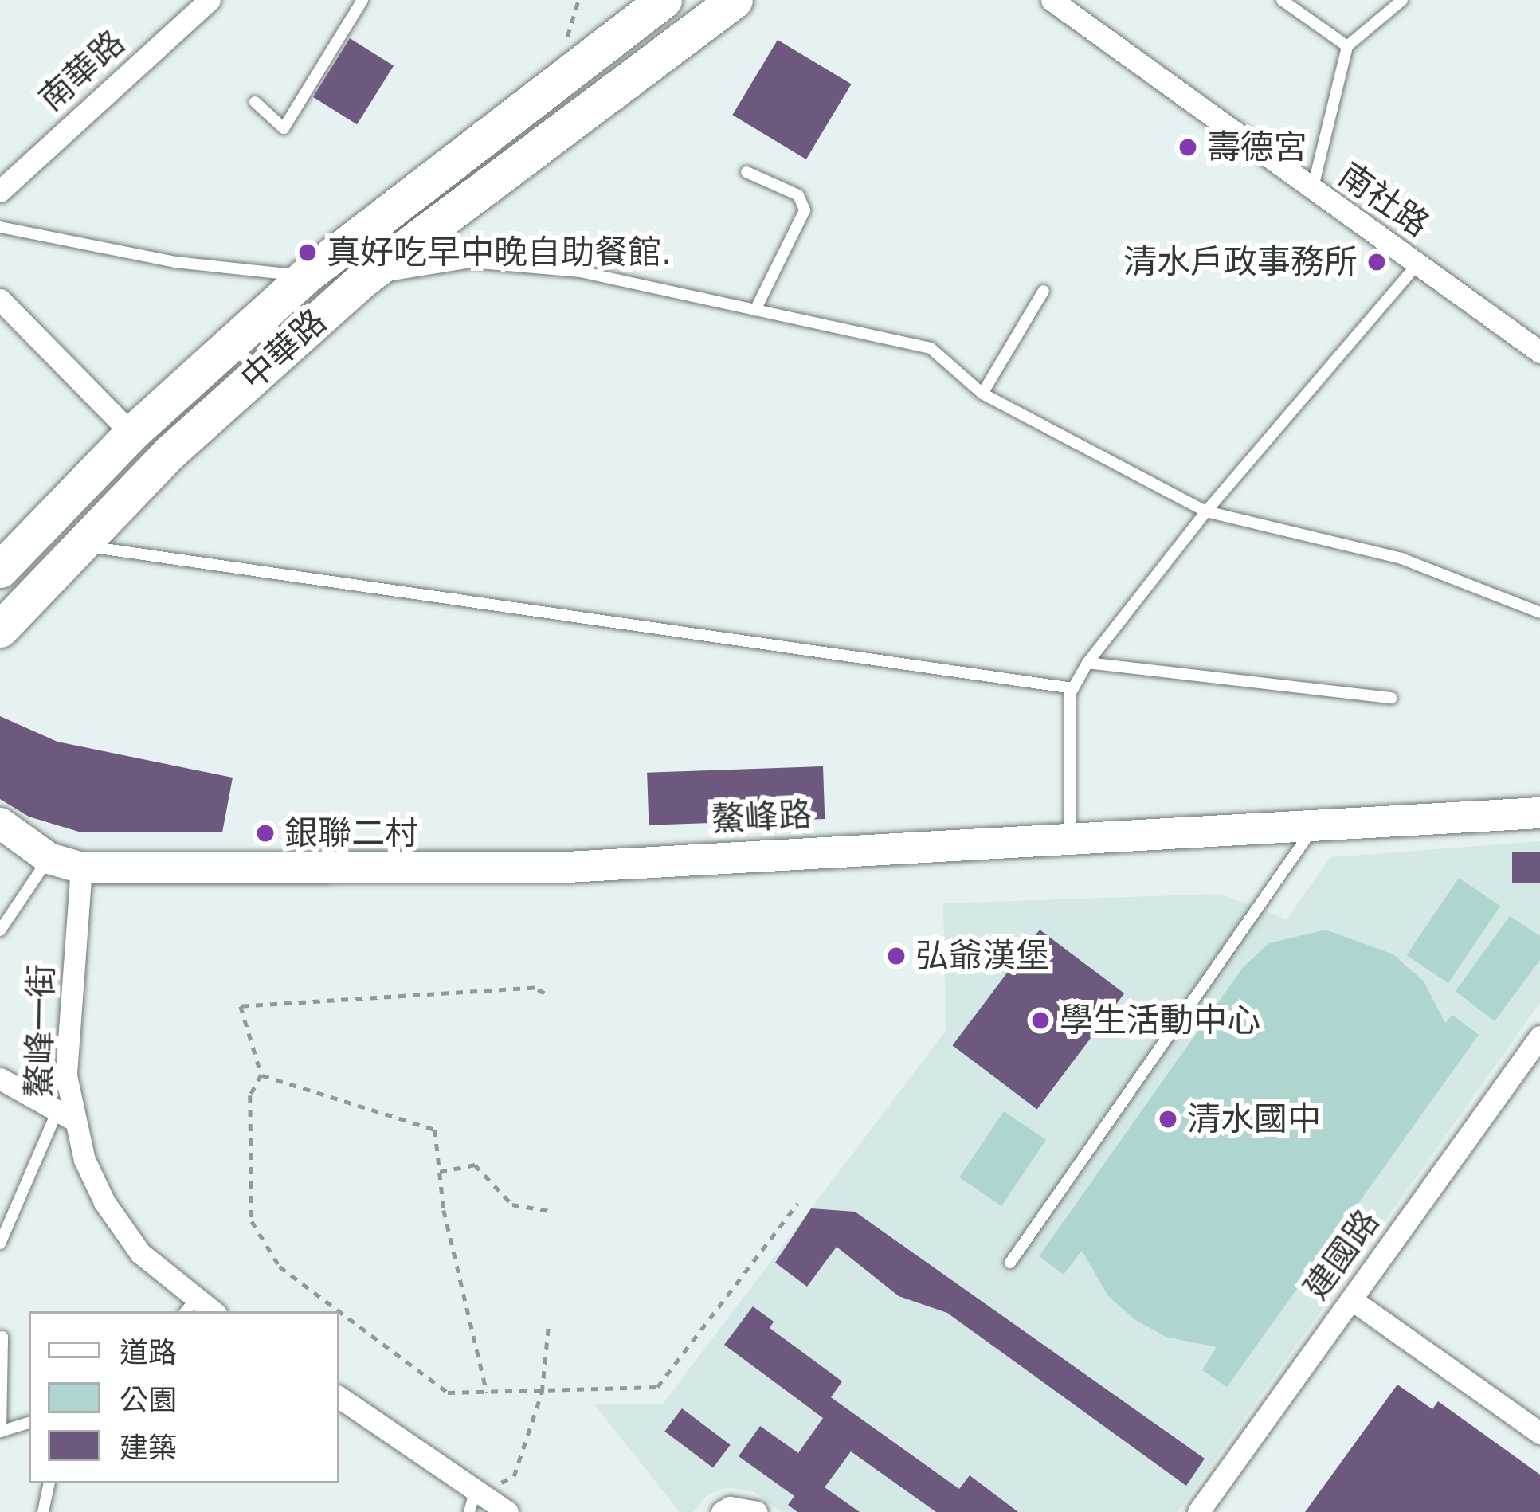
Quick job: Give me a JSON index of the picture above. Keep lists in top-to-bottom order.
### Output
{
  "streets": {
    "main road": ["中華路"],
    "street": [
      "南華路",
      "南社路",
      "鰲峰路",
      "鰲峰一街",
      "建國路"
    ]
  },
  "crossings": [
    ["鰲峰路", "鰲峰一街"]
  ],
  "places": [
    "壽德宮",
    "真好吃早中晚自助餐館.",
    "清水戶政事務所",
    "銀聯二村",
    "弘爺漢堡",
    "學生活動中心",
    "清水國中"
  ],
  "legend": ["道路", "公園", "建築"]
}
